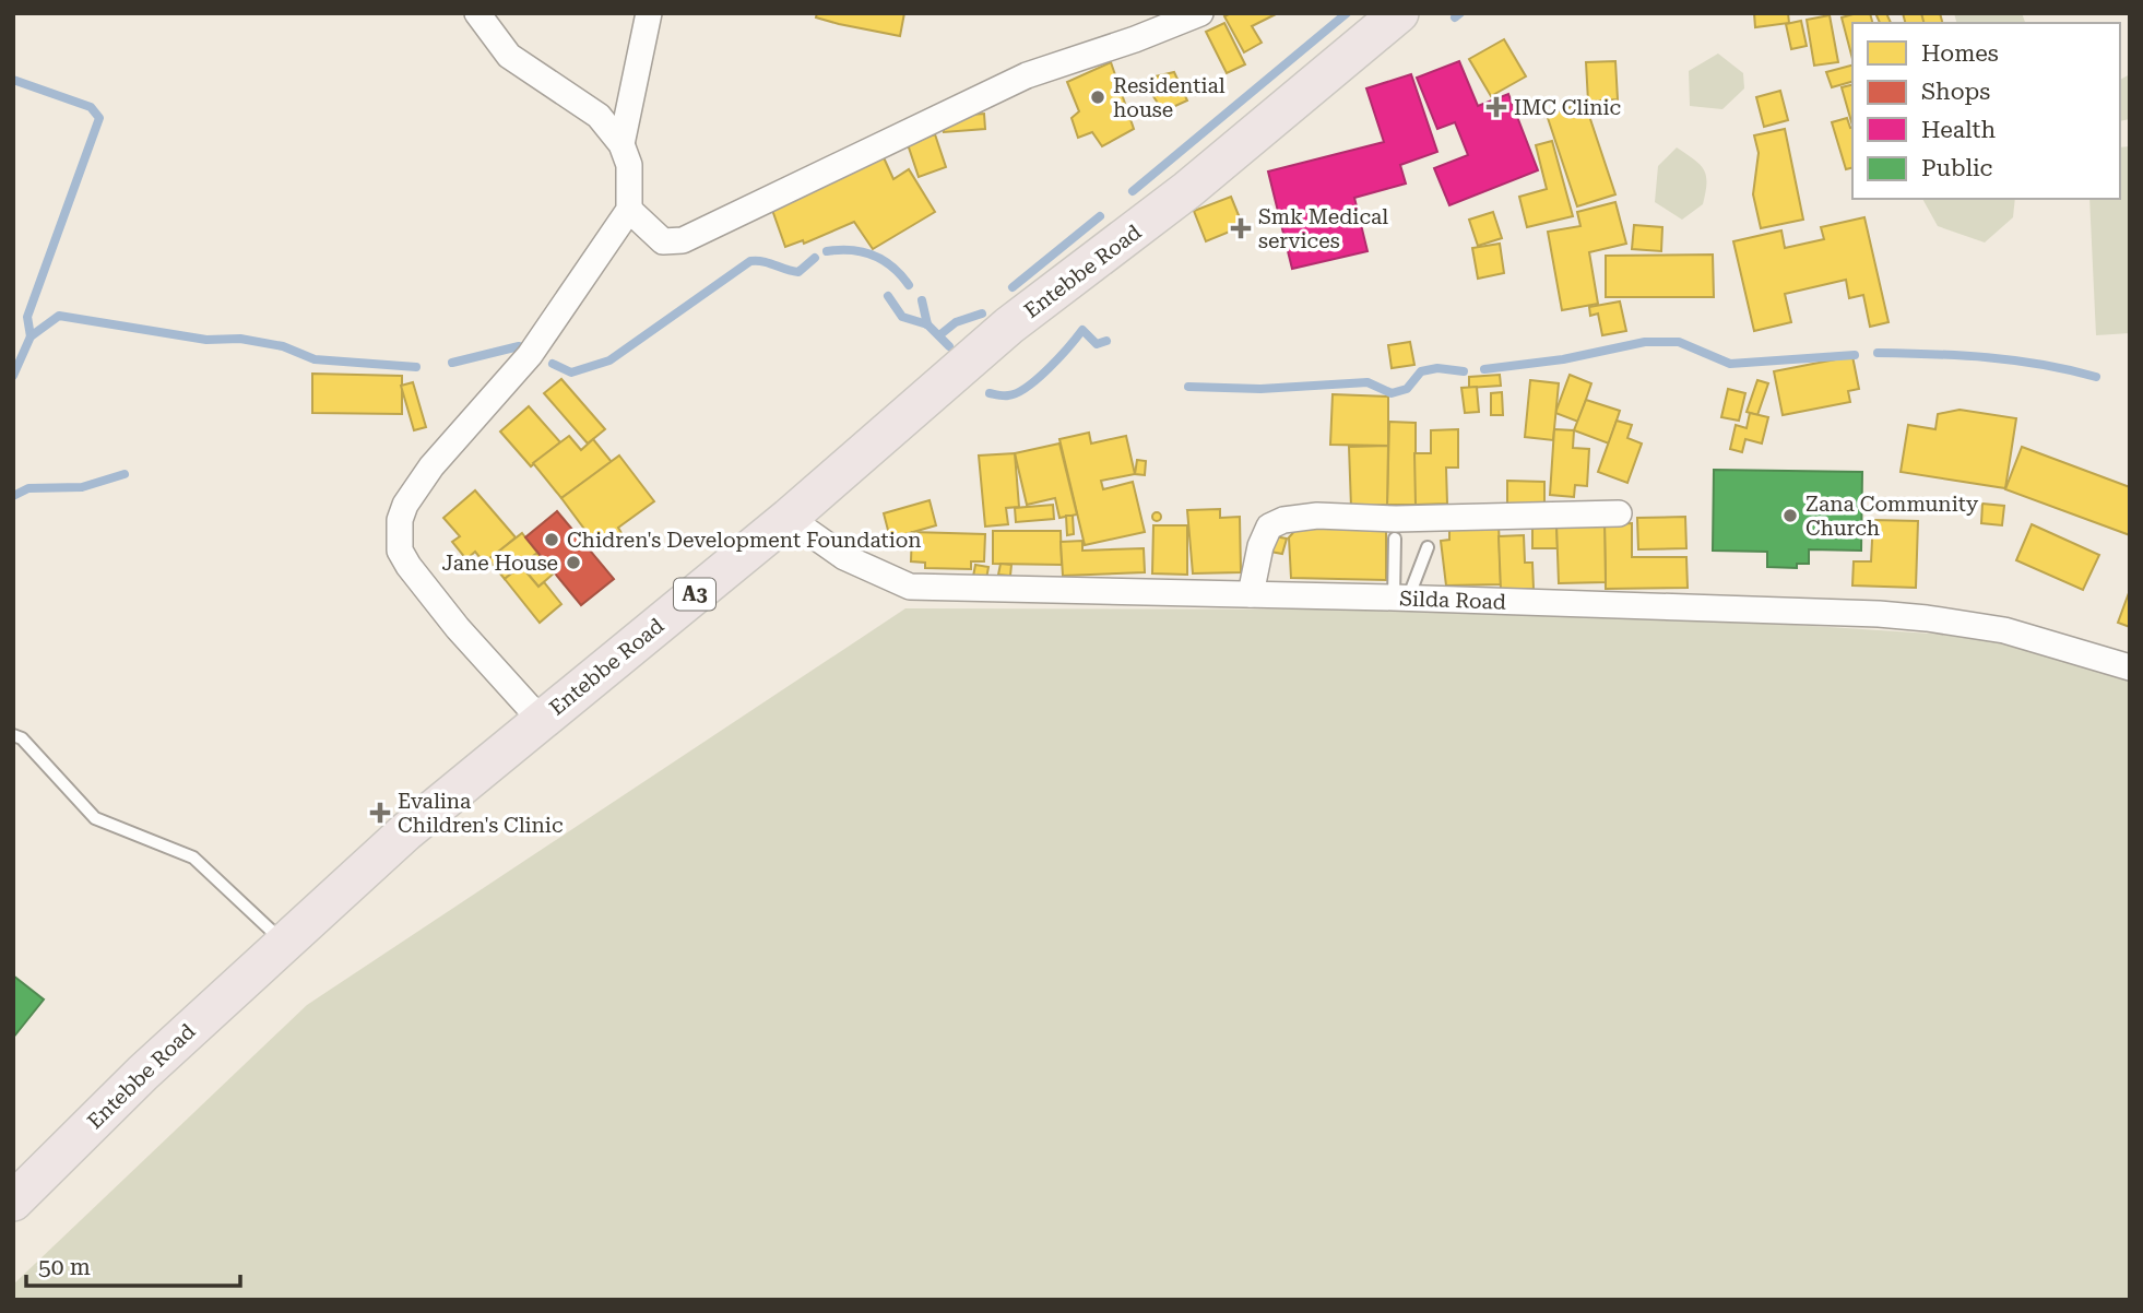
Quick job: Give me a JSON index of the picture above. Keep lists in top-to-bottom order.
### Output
{
  "streets": {
    "main road": ["Entebbe Road", "A3"],
    "street": ["Silda Road"]
  },
  "crossings": [
    ["Entebbe Road", "Silda Road"]
  ],
  "places": {
    "other": [
      "Residential house",
      "Zana Community Church",
      "Chidren's Development Foundation",
      "Jane House"
    ],
    "health": ["IMC Clinic", "Smk Medical services", "Evalina Children's Clinic"]
  },
  "legend": [
    "Homes",
    "Shops",
    "Health",
    "Public"
  ],
  "scale_bar": "50 m"
}
